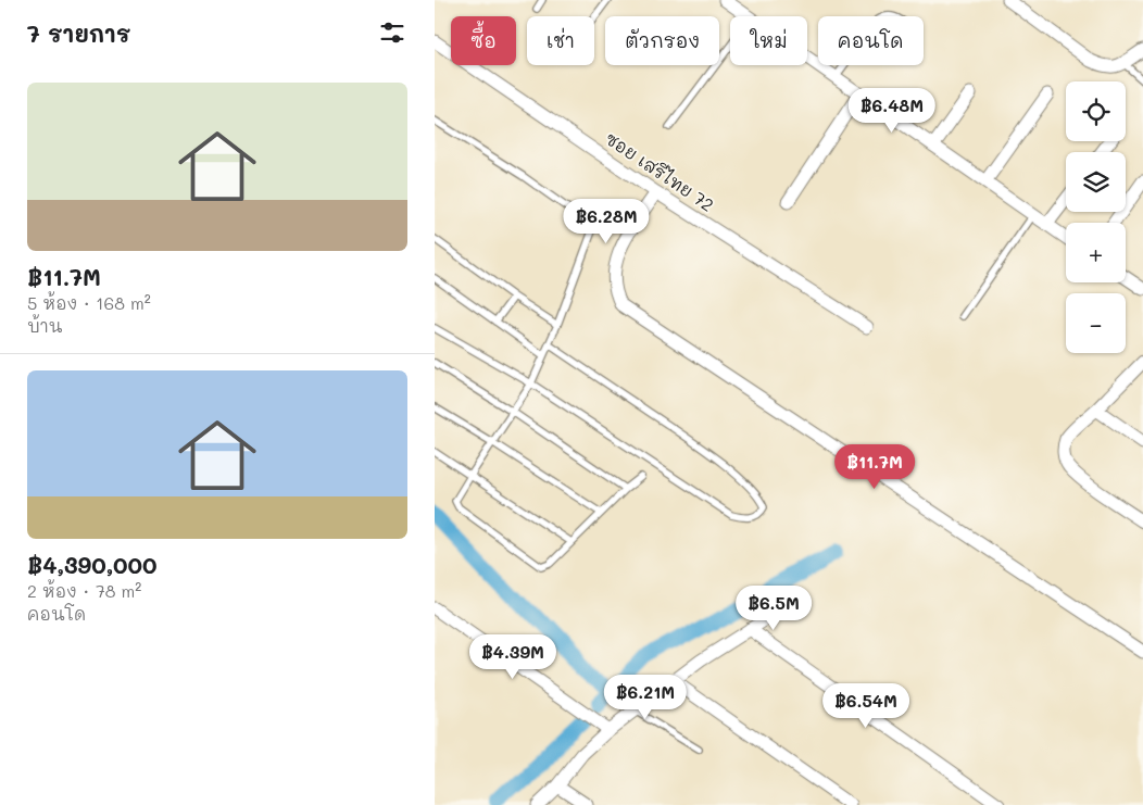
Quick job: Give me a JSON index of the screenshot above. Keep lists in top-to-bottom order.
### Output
{
  "streets": {
    "street": ["ซอย เสรีไทย 72"]
  },
  "page": {
    "heading": "7 รายการ",
    "chip": [
      "ซื้อ",
      "เช่า",
      "ตัวกรอง",
      "ใหม่",
      "คอนโด"
    ],
    "list": [
      {
        "name": "฿11.7M",
        "note": "5 ห้อง · 168 m² · บ้าน"
      },
      {
        "name": "฿4,390,000",
        "note": "2 ห้อง · 78 m² · คอนโด"
      }
    ],
    "map_buttons": ["+", "−"],
    "price": [
      "฿6.48M",
      "฿6.28M",
      "฿11.7M",
      "฿6.5M",
      "฿4.39M",
      "฿6.21M",
      "฿6.54M"
    ]
  }
}
